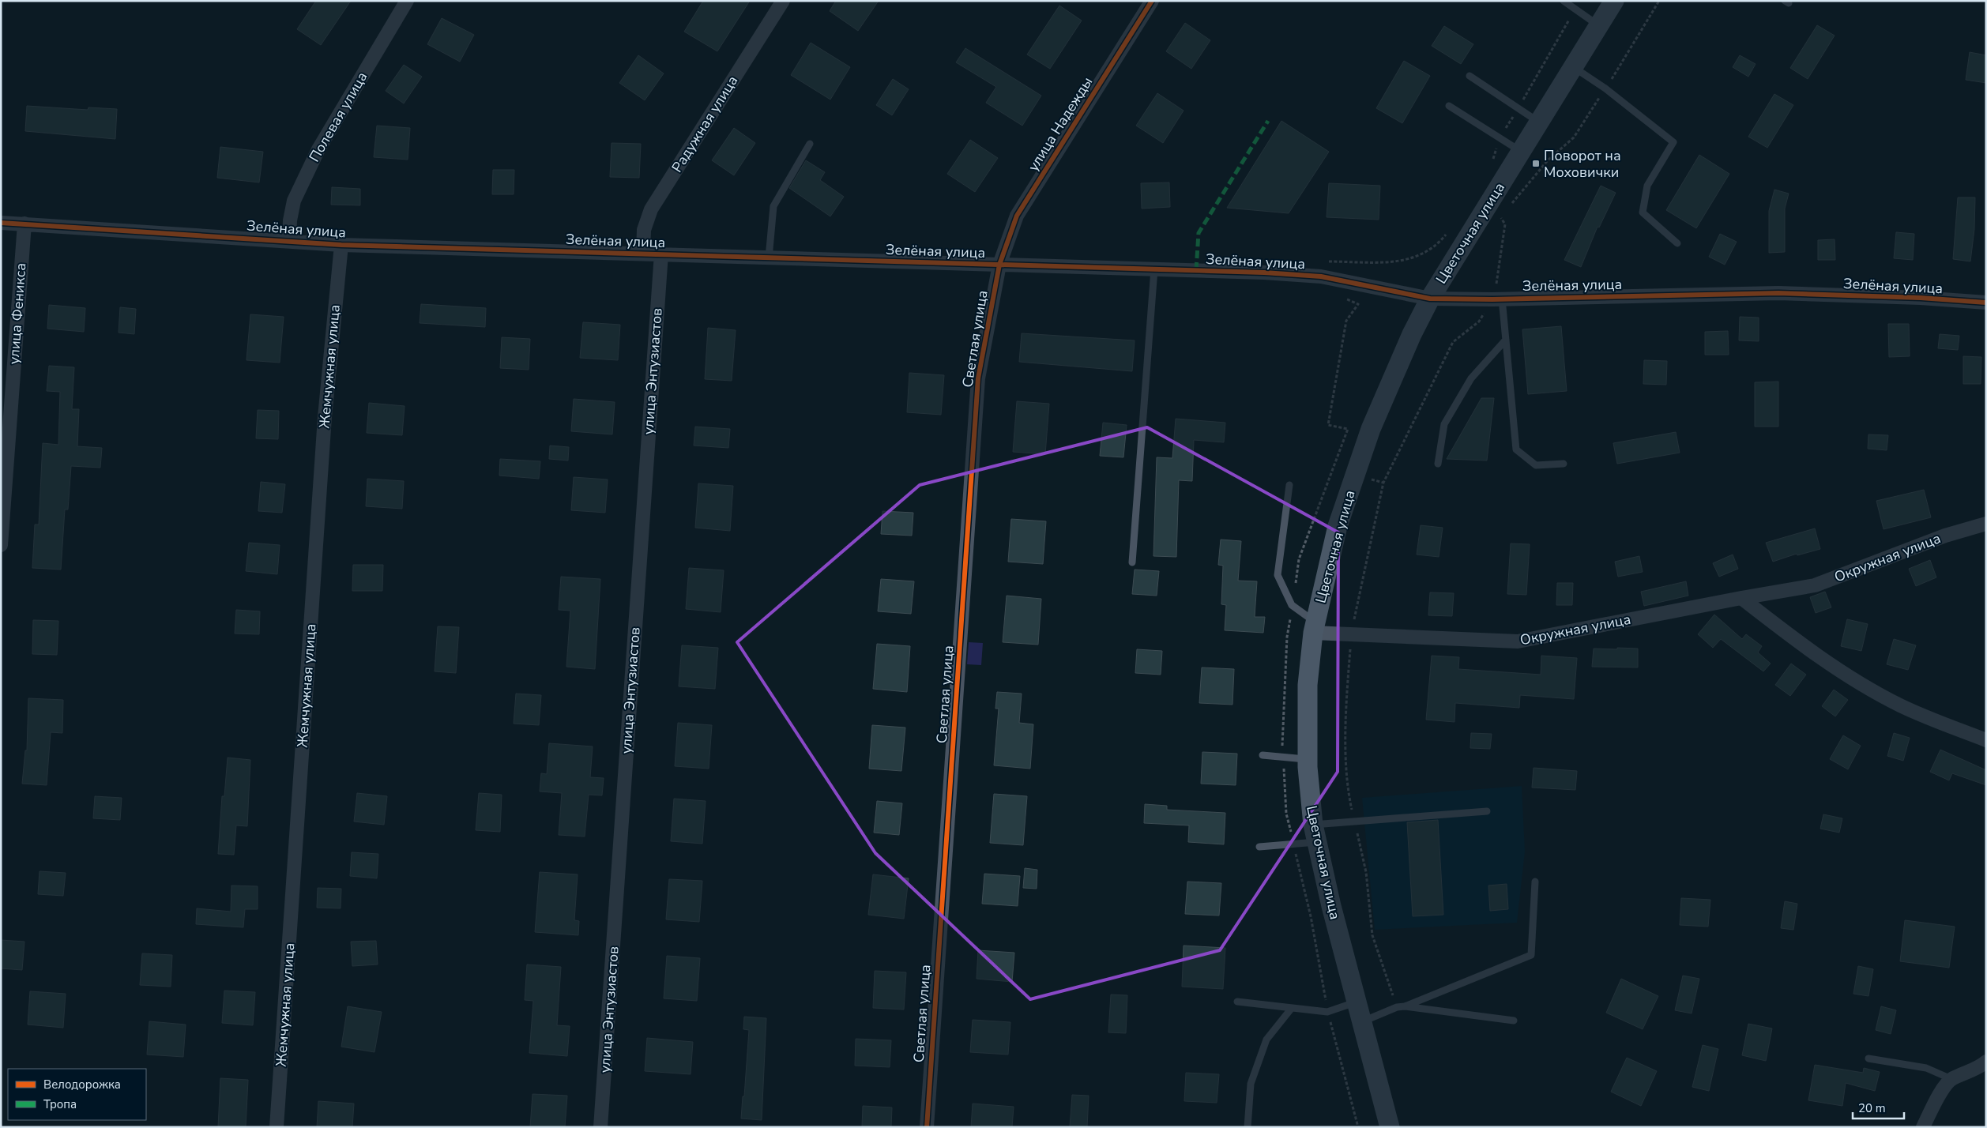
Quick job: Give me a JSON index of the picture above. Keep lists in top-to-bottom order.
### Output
{
  "streets": {
    "main road": ["Цветочная улица"],
    "street": [
      "Полевая улица",
      "Радужная улица",
      "улица Надежды",
      "Зелёная улица",
      "улица Феникса",
      "Светлая улица",
      "Жемчужная улица",
      "улица Энтузиастов",
      "Окружная улица"
    ]
  },
  "crossings": [
    ["Полевая улица", "Зелёная улица"],
    ["Радужная улица", "Зелёная улица"],
    ["улица Надежды", "Зелёная улица"],
    ["улица Надежды", "Светлая улица"],
    ["Зелёная улица", "Цветочная улица"],
    ["Зелёная улица", "улица Феникса"],
    ["Зелёная улица", "Светлая улица"],
    ["Зелёная улица", "Жемчужная улица"],
    ["Зелёная улица", "улица Энтузиастов"],
    ["Цветочная улица", "Окружная улица"]
  ],
  "places": {
    "transit": ["Поворот на Моховички"]
  },
  "legend": ["Велодорожка", "Тропа"],
  "scale_bar": "20 m"
}
